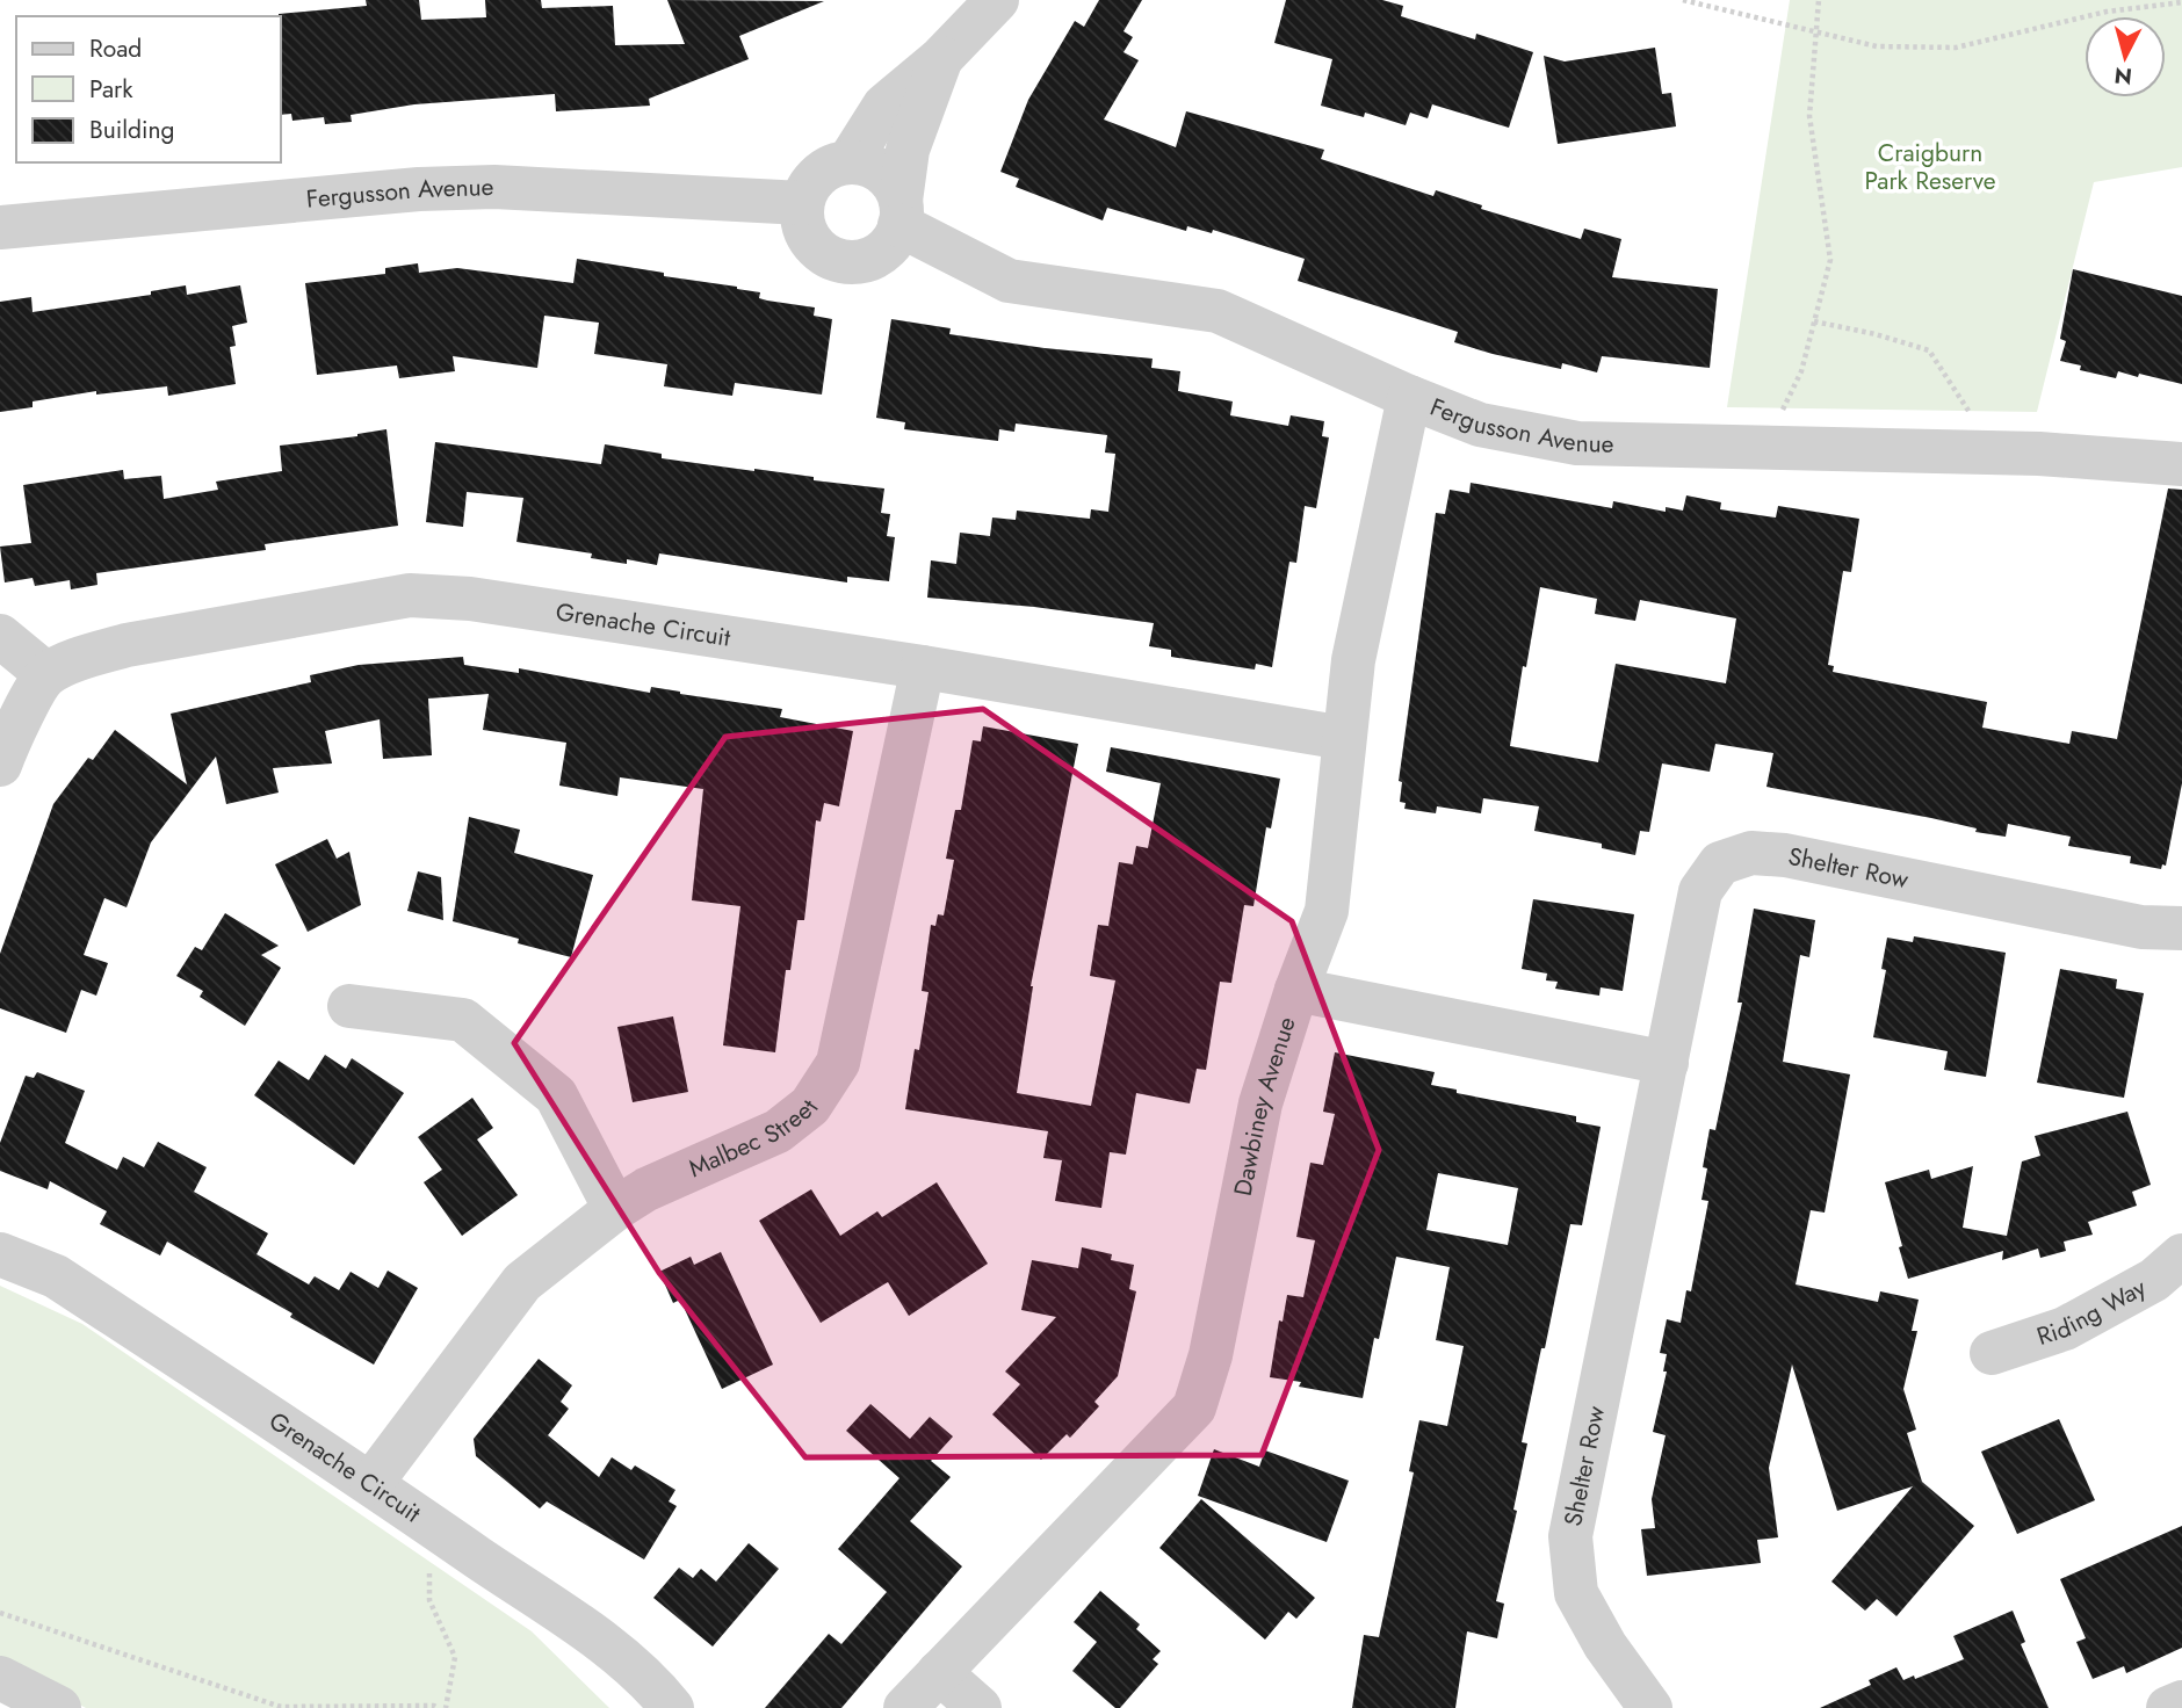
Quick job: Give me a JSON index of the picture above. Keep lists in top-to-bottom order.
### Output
{
  "streets": {
    "street": [
      "Fergusson Avenue",
      "Grenache Circuit",
      "Shelter Row",
      "Dawbiney Avenue",
      "Malbec Street",
      "Riding Way"
    ]
  },
  "crossings": [
    ["Fergusson Avenue", "Dawbiney Avenue"],
    ["Grenache Circuit", "Dawbiney Avenue"],
    ["Grenache Circuit", "Malbec Street"]
  ],
  "parks": ["Craigburn Park Reserve"],
  "legend": ["Road", "Park", "Building"],
  "north": "bottom"
}
